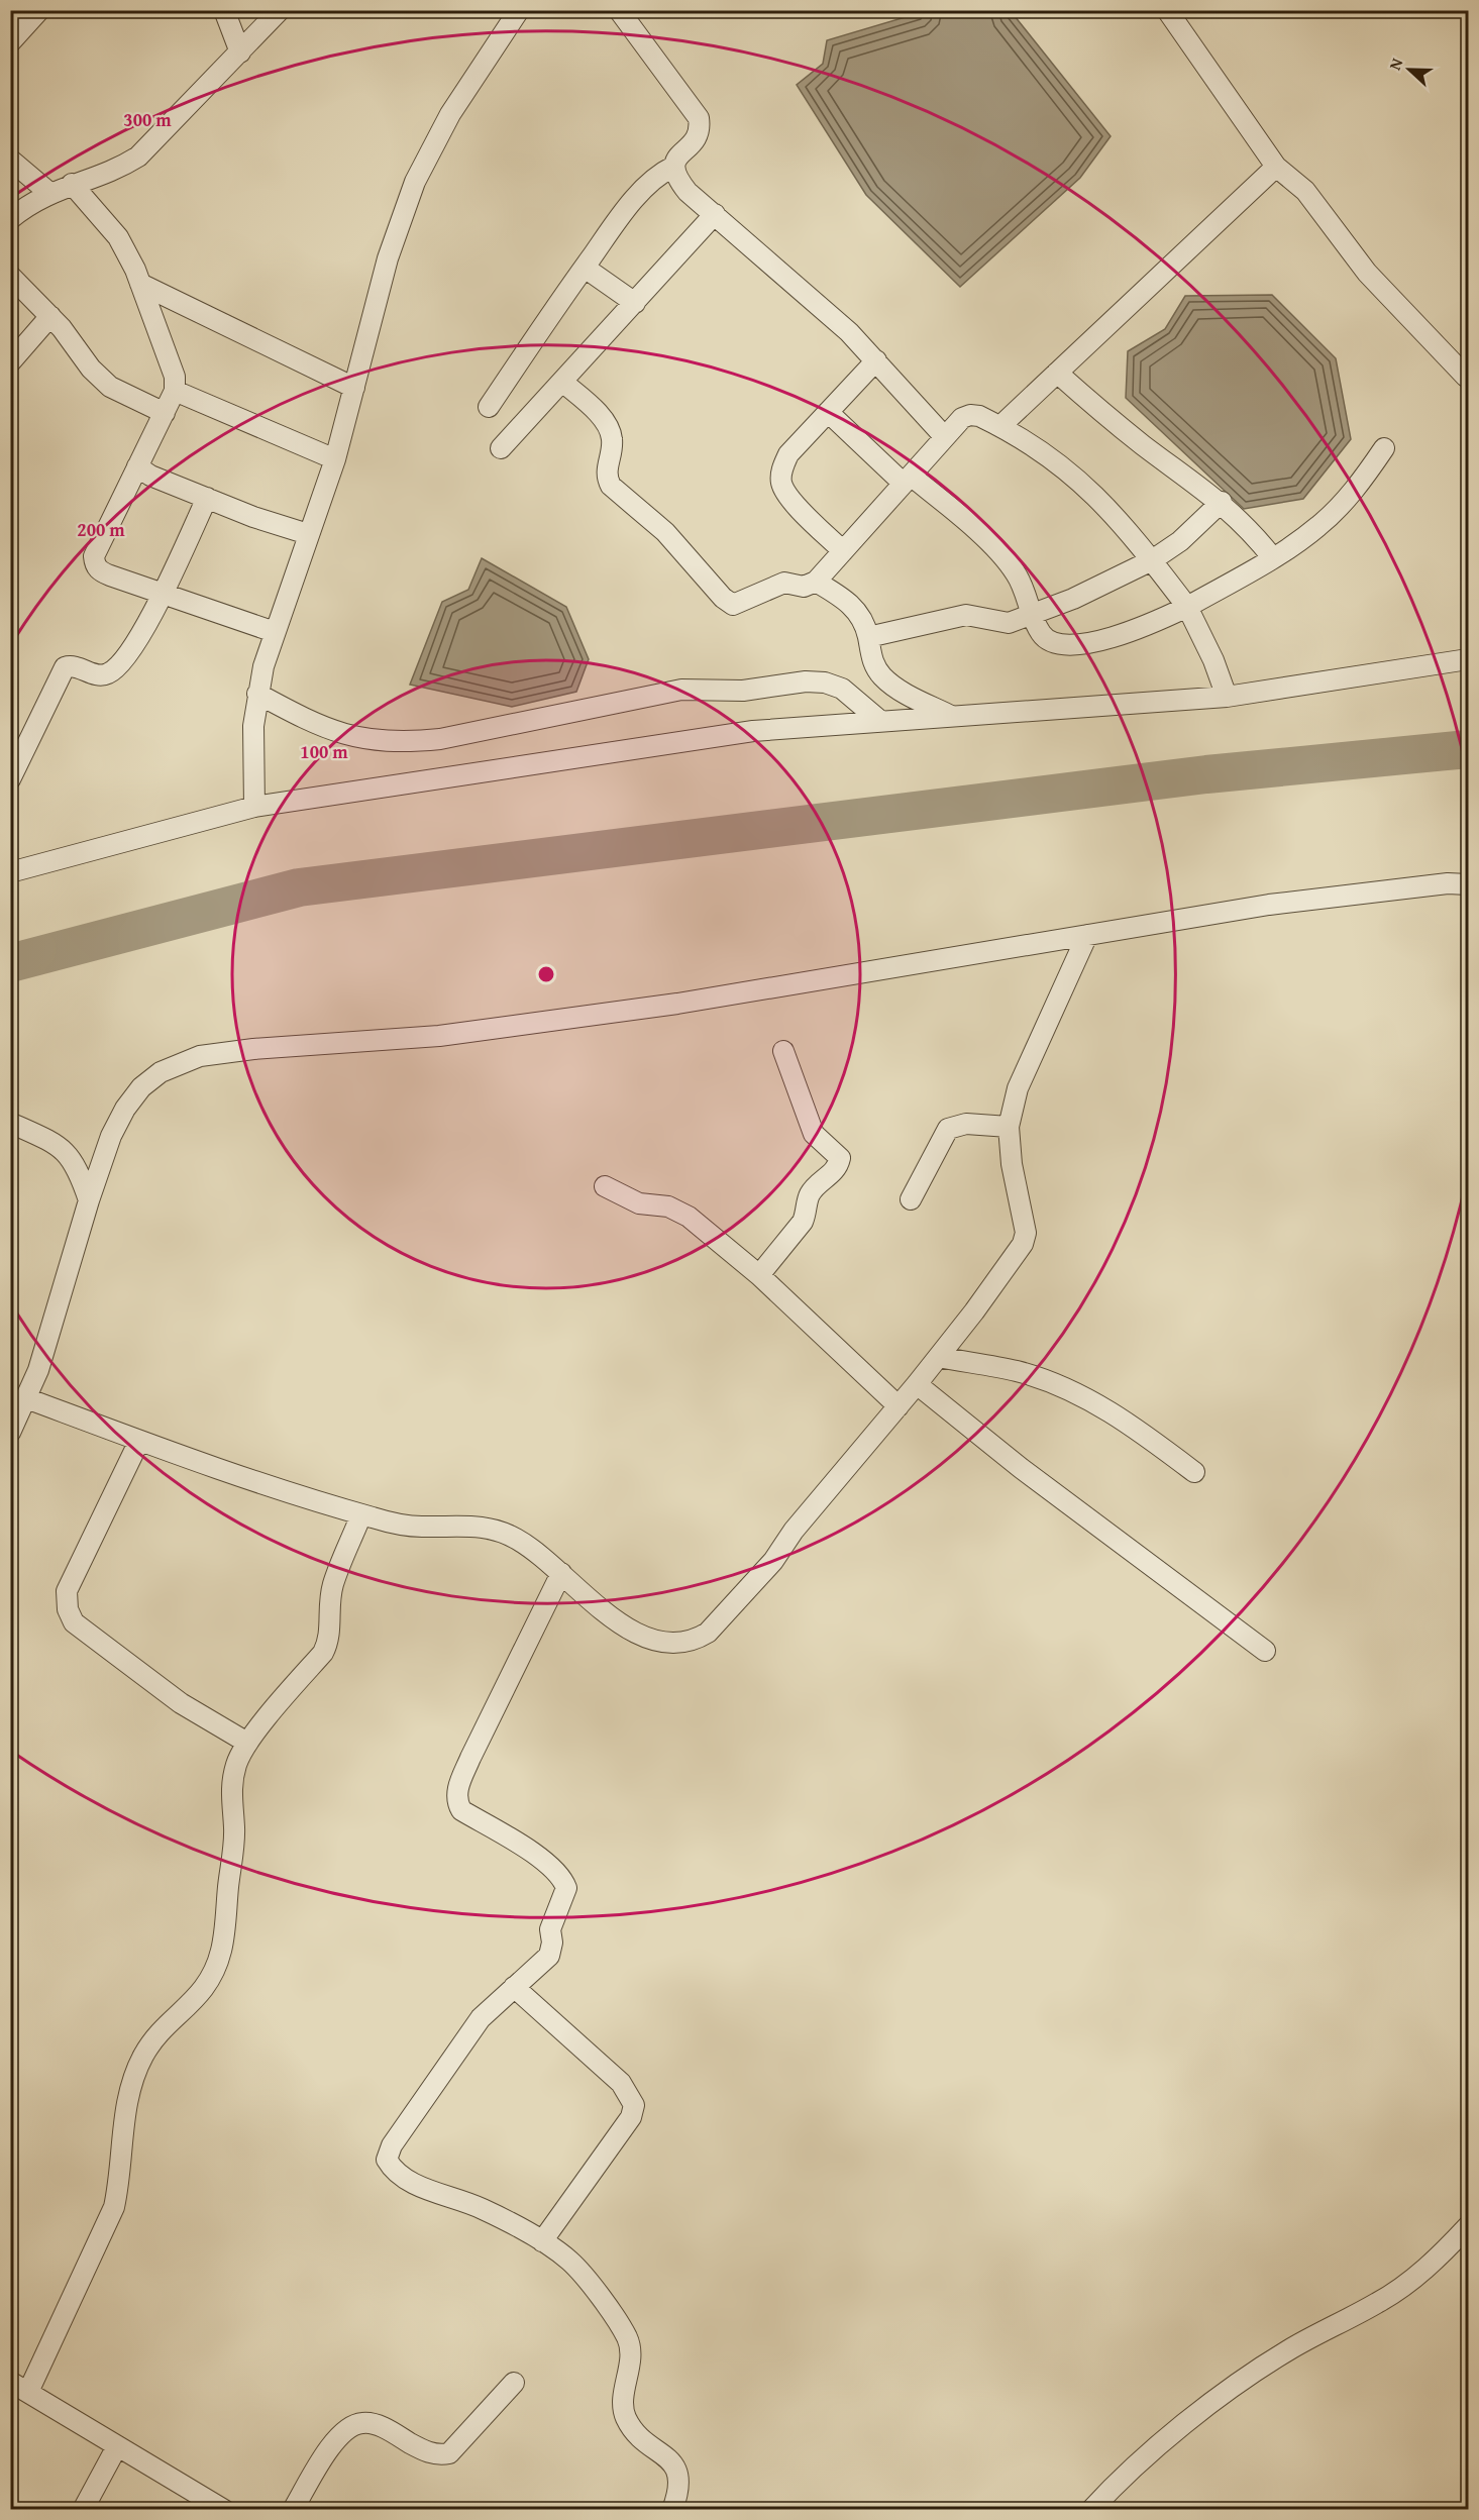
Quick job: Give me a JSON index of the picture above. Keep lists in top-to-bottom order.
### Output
{
  "north": "left",
  "rings": ["300 m", "200 m", "100 m"]
}
